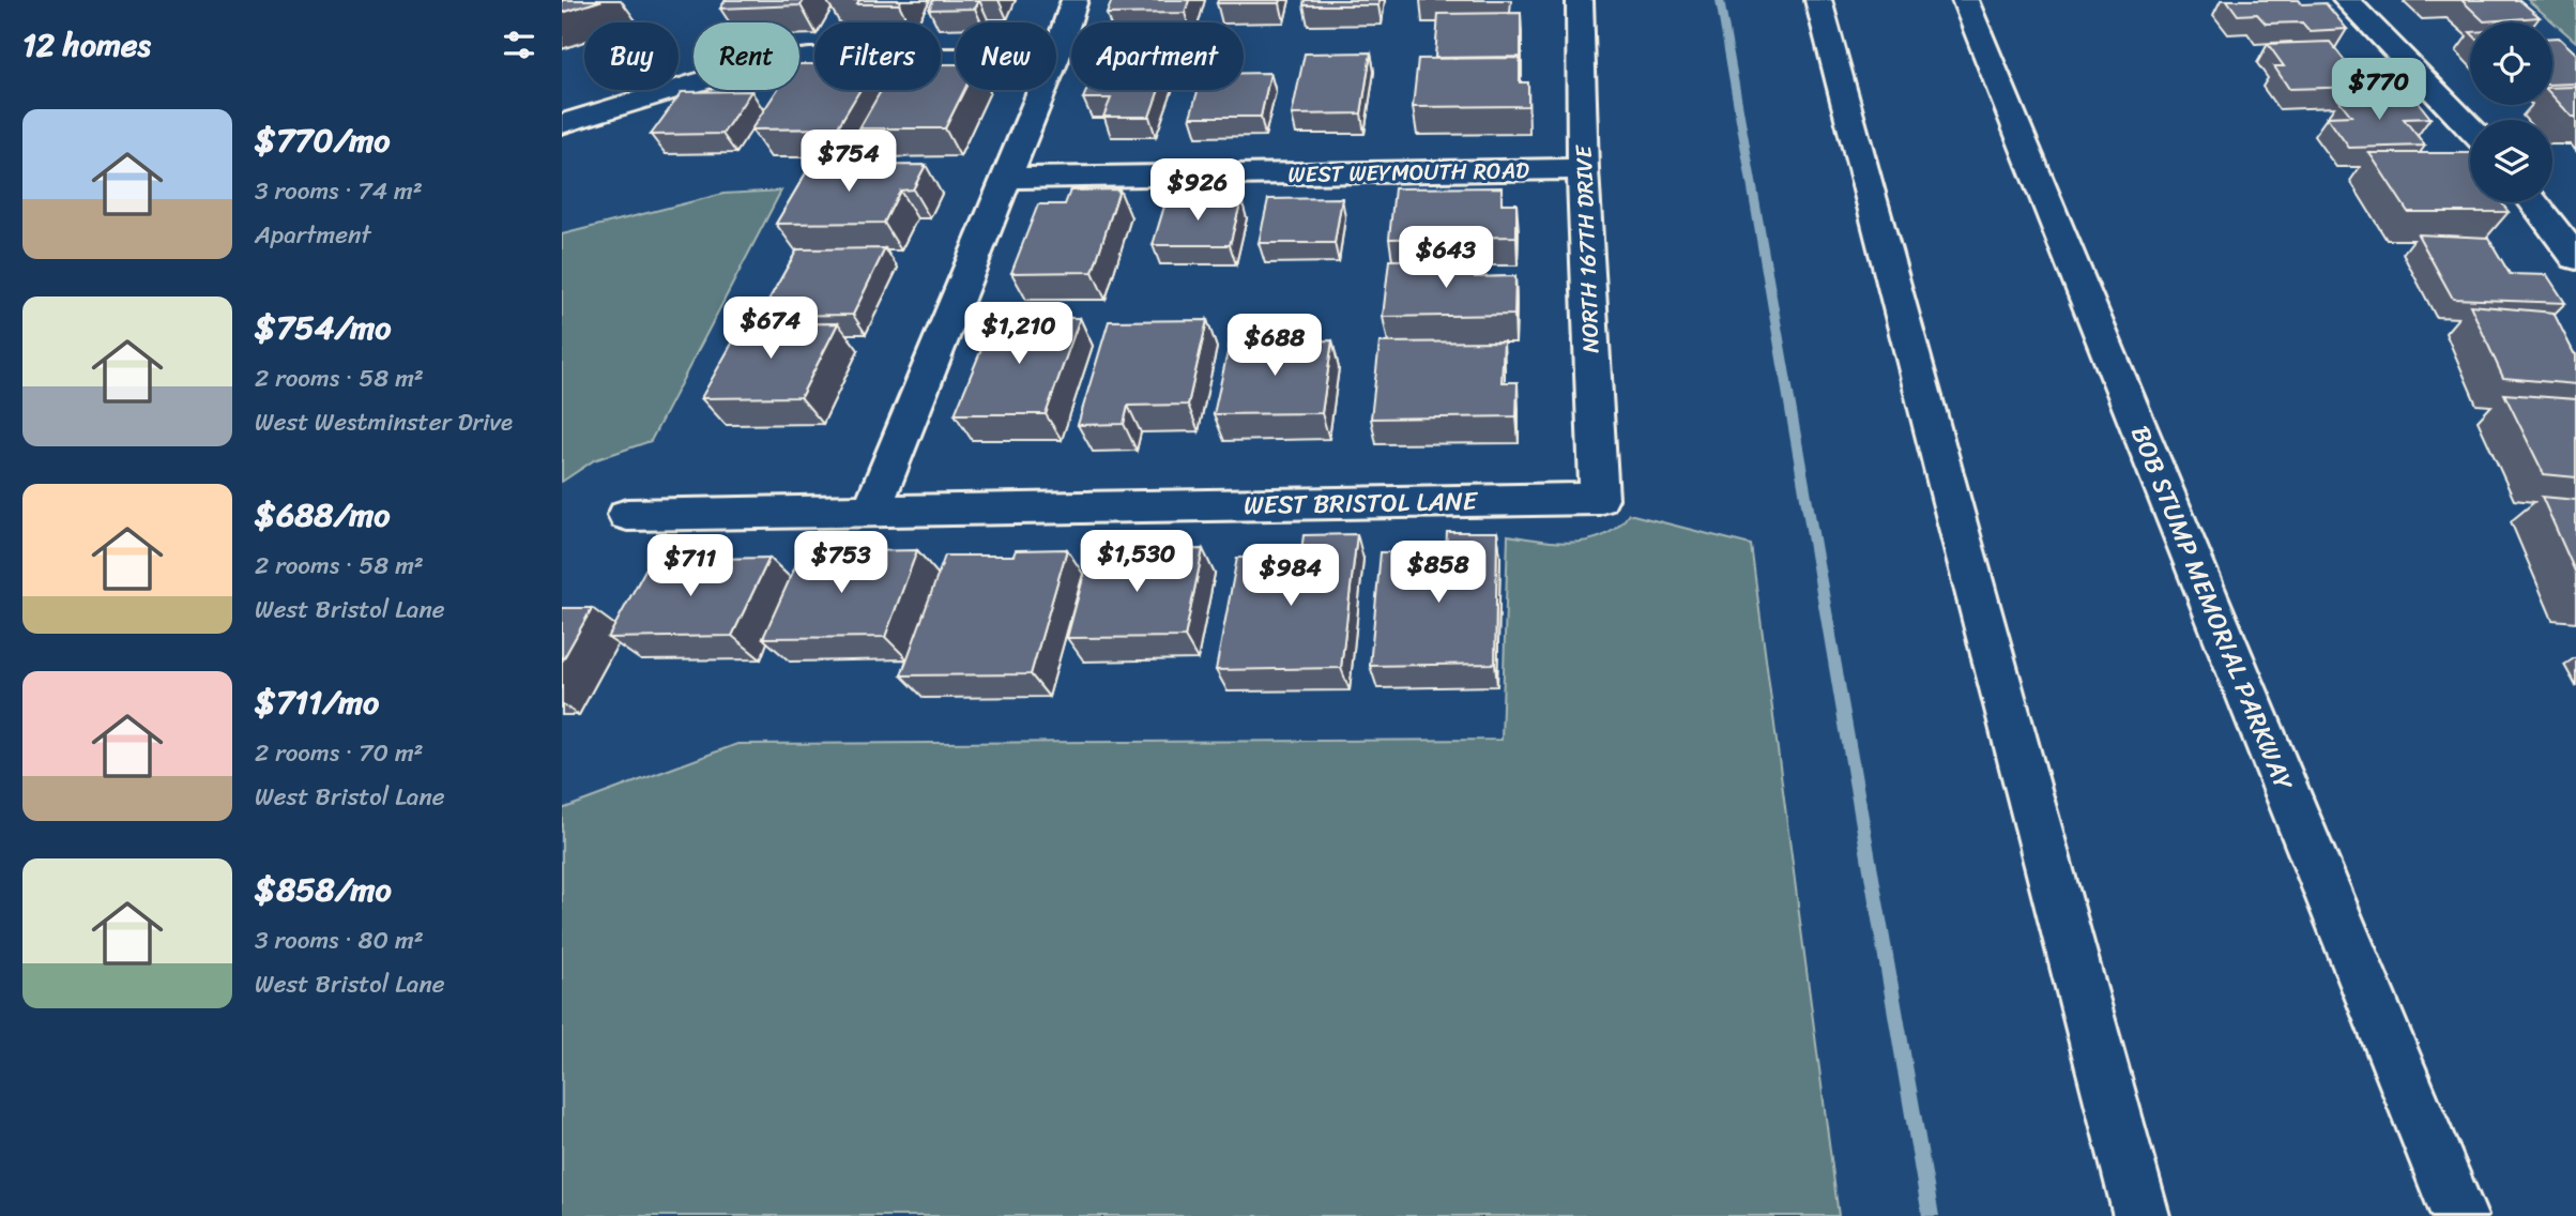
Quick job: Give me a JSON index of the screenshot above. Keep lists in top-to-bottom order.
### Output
{
  "streets": {
    "main road": [
      "WEST WEYMOUTH ROAD",
      "NORTH 167TH DRIVE",
      "WEST BRISTOL LANE",
      "BOB STUMP MEMORIAL PARKWAY"
    ]
  },
  "crossings": [
    ["WEST WEYMOUTH ROAD", "NORTH 167TH DRIVE"],
    ["NORTH 167TH DRIVE", "WEST BRISTOL LANE"]
  ],
  "page": {
    "heading": "12 homes",
    "chip": [
      "Buy",
      "Rent",
      "Filters",
      "New",
      "Apartment"
    ],
    "price": [
      "$770",
      "$754",
      "$926",
      "$643",
      "$674",
      "$1,210",
      "$688",
      "$1,530",
      "$753",
      "$711",
      "$858",
      "$984"
    ],
    "list": [
      {
        "name": "$770/mo",
        "note": "3 rooms · 74 m² · Apartment"
      },
      {
        "name": "$754/mo",
        "note": "2 rooms · 58 m² · West Westminster Drive"
      },
      {
        "name": "$688/mo",
        "note": "2 rooms · 58 m² · West Bristol Lane"
      },
      {
        "name": "$711/mo",
        "note": "2 rooms · 70 m² · West Bristol Lane"
      },
      {
        "name": "$858/mo",
        "note": "3 rooms · 80 m² · West Bristol Lane"
      }
    ]
  }
}
